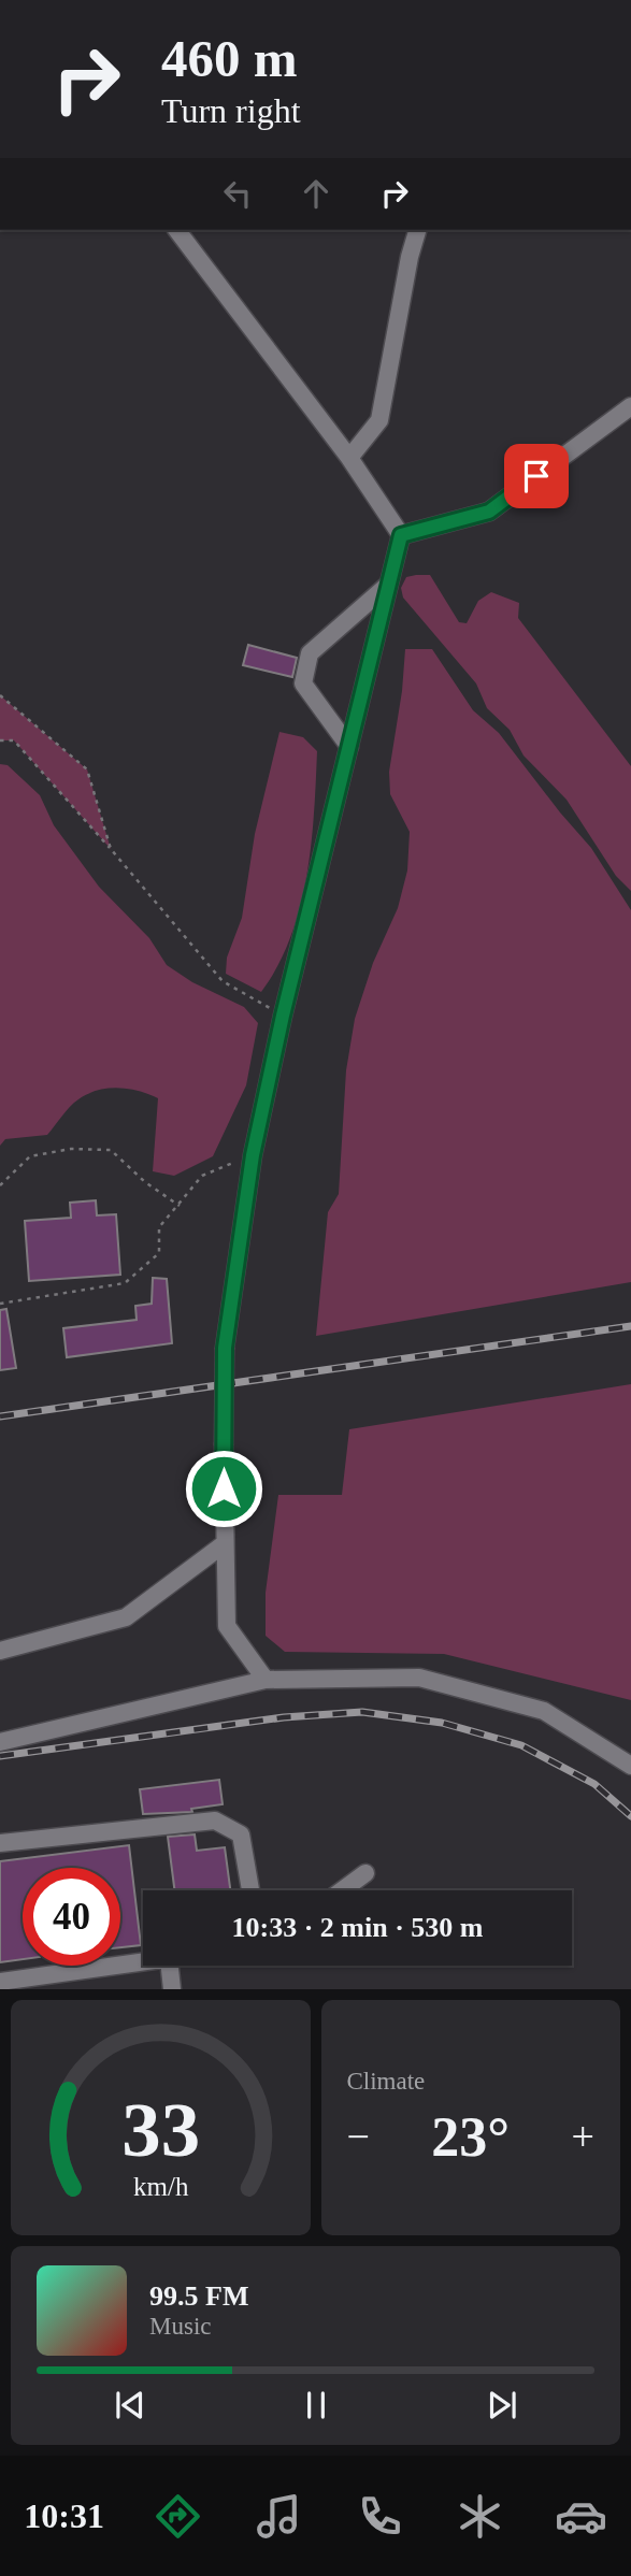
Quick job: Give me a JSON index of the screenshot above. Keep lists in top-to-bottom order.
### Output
{
  "page": {
    "turn": ["460 m", "Turn right"],
    "limit": "40",
    "trip": "10:33 · 2 min · 530 m",
    "tile": "Climate",
    "heat": ["−", "23°", "+"],
    "song": ["99.5 FM", "Music"],
    "tabs": "10:31",
    "gauge": ["33", "km/h"]
  }
}
